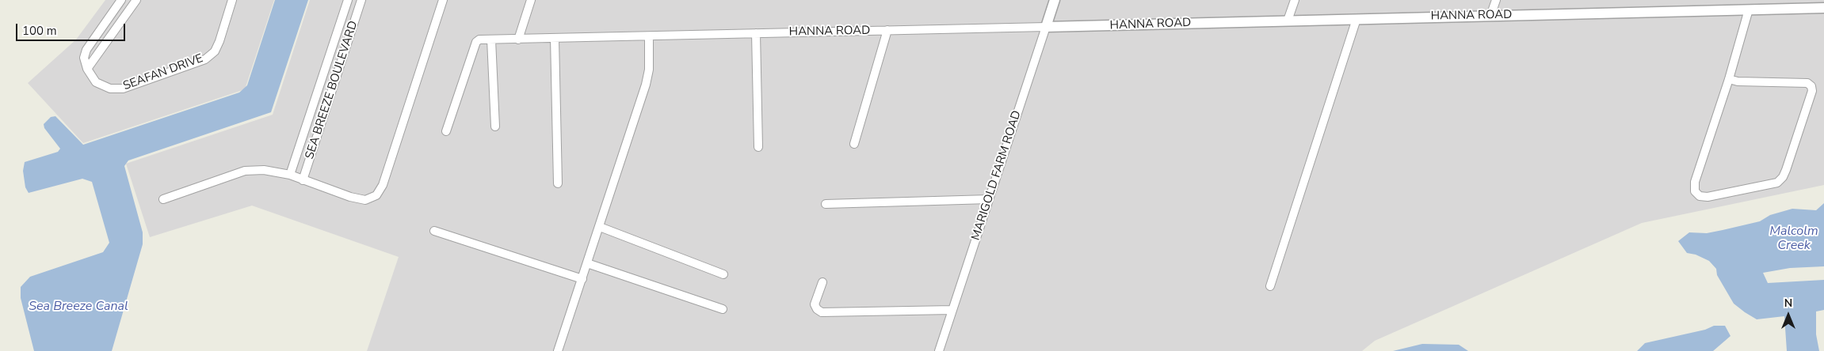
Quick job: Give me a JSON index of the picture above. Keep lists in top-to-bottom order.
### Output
{
  "streets": {
    "street": [
      "HANNA ROAD",
      "SEAFAN DRIVE",
      "SEA BREEZE BOULEVARD",
      "MARIGOLD FARM ROAD"
    ]
  },
  "crossings": [
    ["HANNA ROAD", "MARIGOLD FARM ROAD"]
  ],
  "water": ["Malcolm Creek", "Sea Breeze Canal"],
  "scale_bar": "100 m",
  "north": "top"
}
